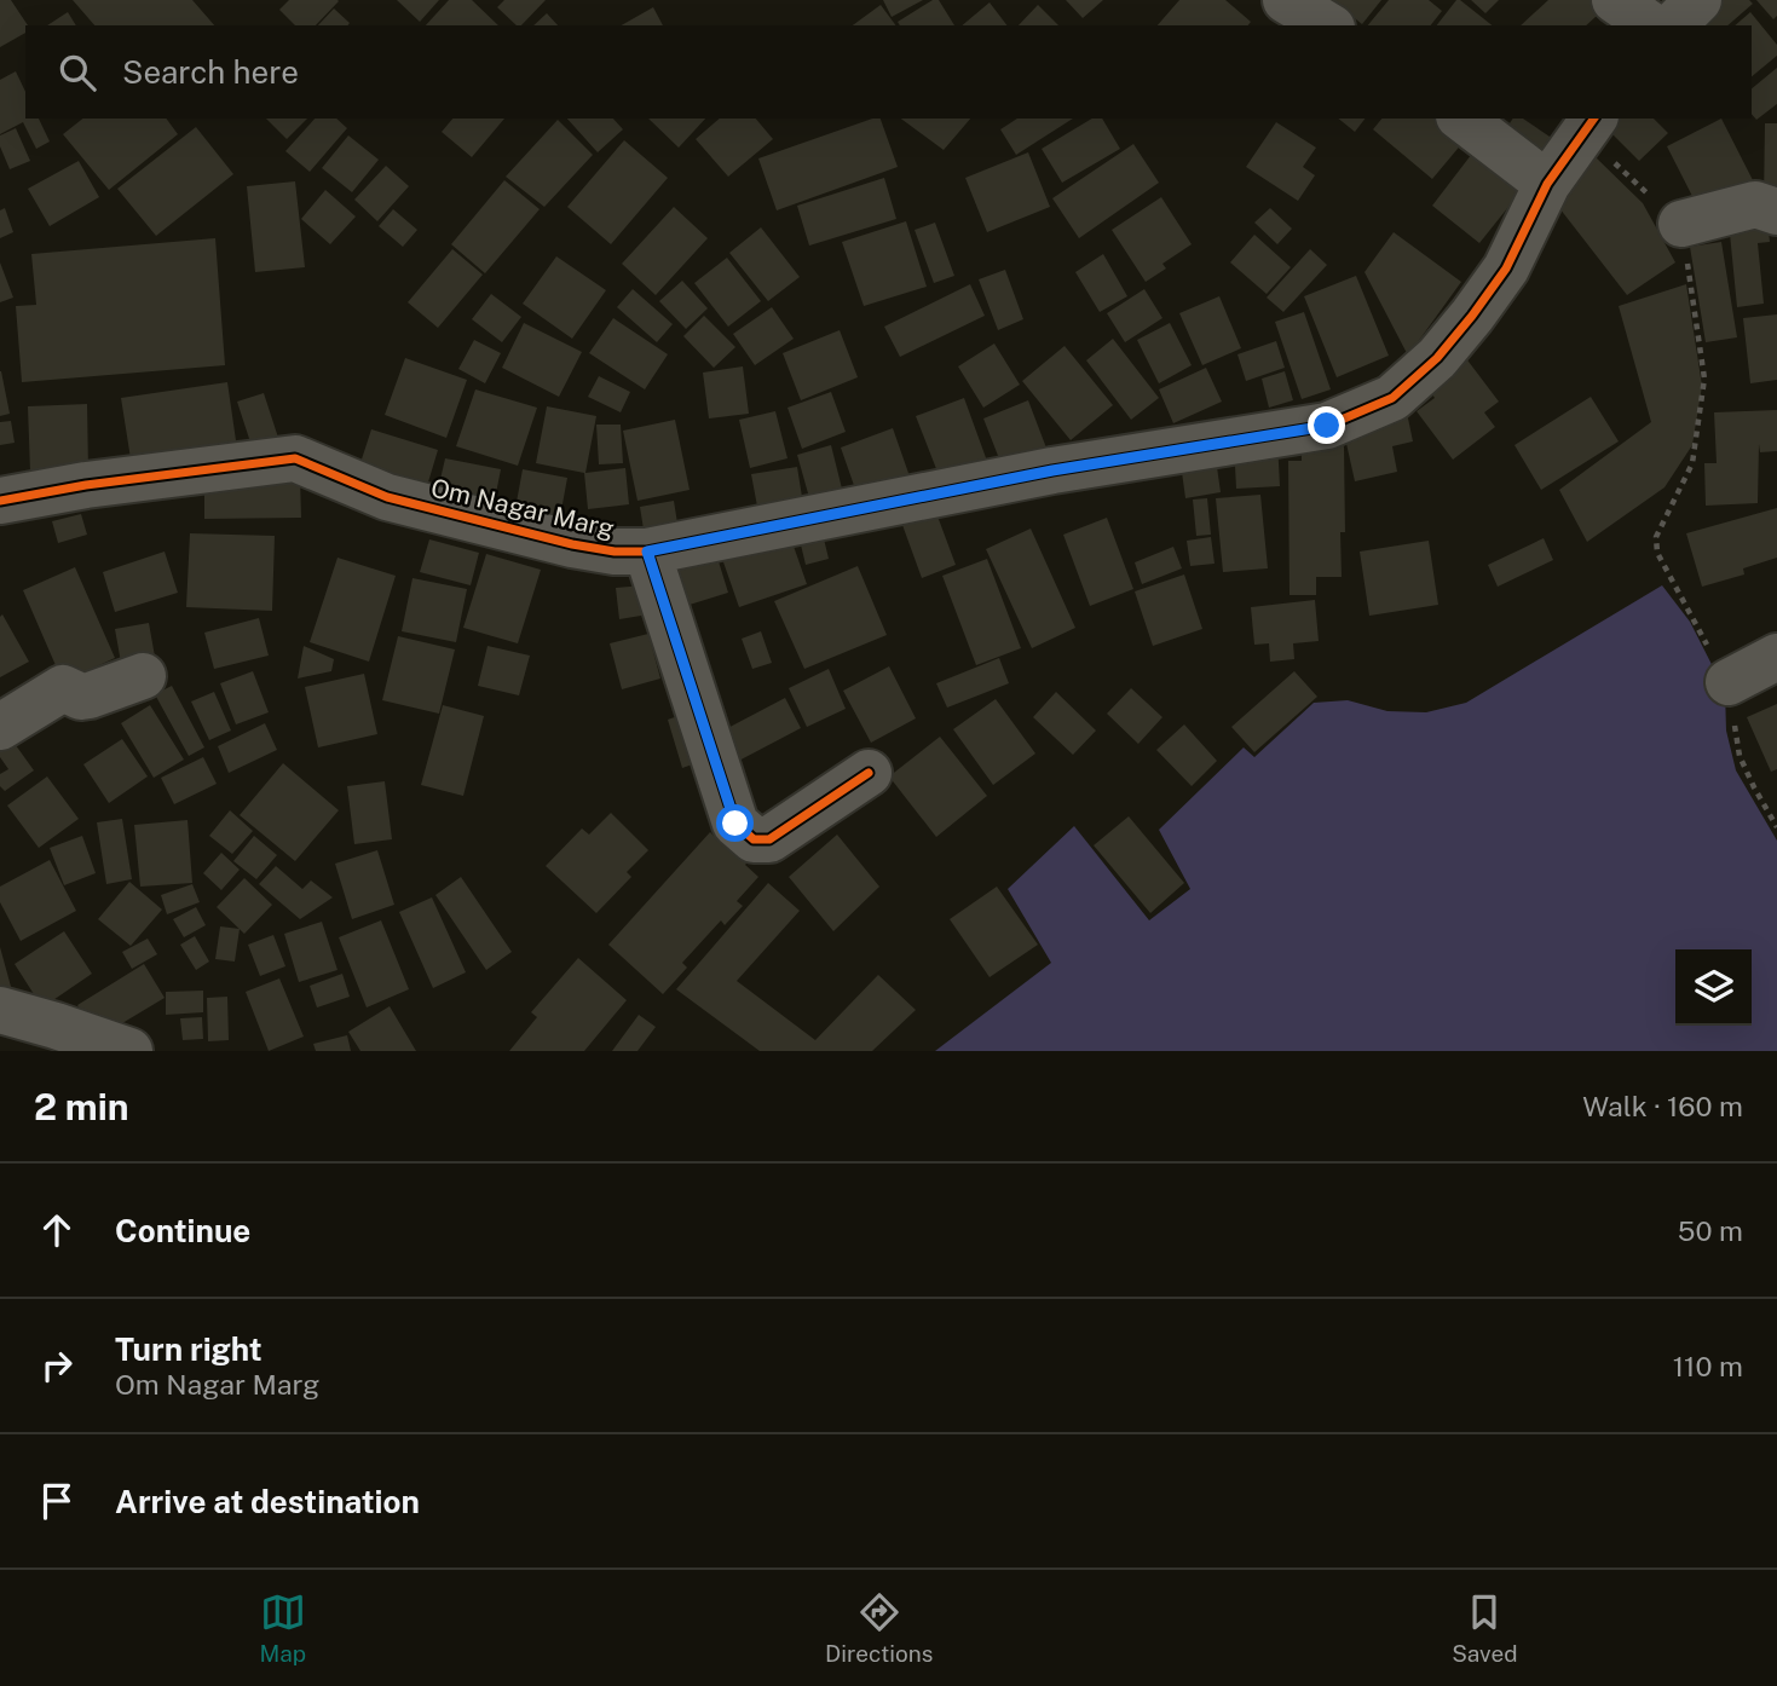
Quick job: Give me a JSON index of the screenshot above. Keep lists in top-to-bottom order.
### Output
{
  "streets": {
    "street": ["Om Nagar Marg"]
  },
  "page": {
    "search": "Search here",
    "heading": ["2 min", "Walk · 160 m"],
    "list": [
      ["Continue", "50 m"],
      ["Turn right", "Om Nagar Marg", "110 m"],
      "Arrive at destination"
    ],
    "nav": ["Map", "Directions", "Saved"]
  }
}
